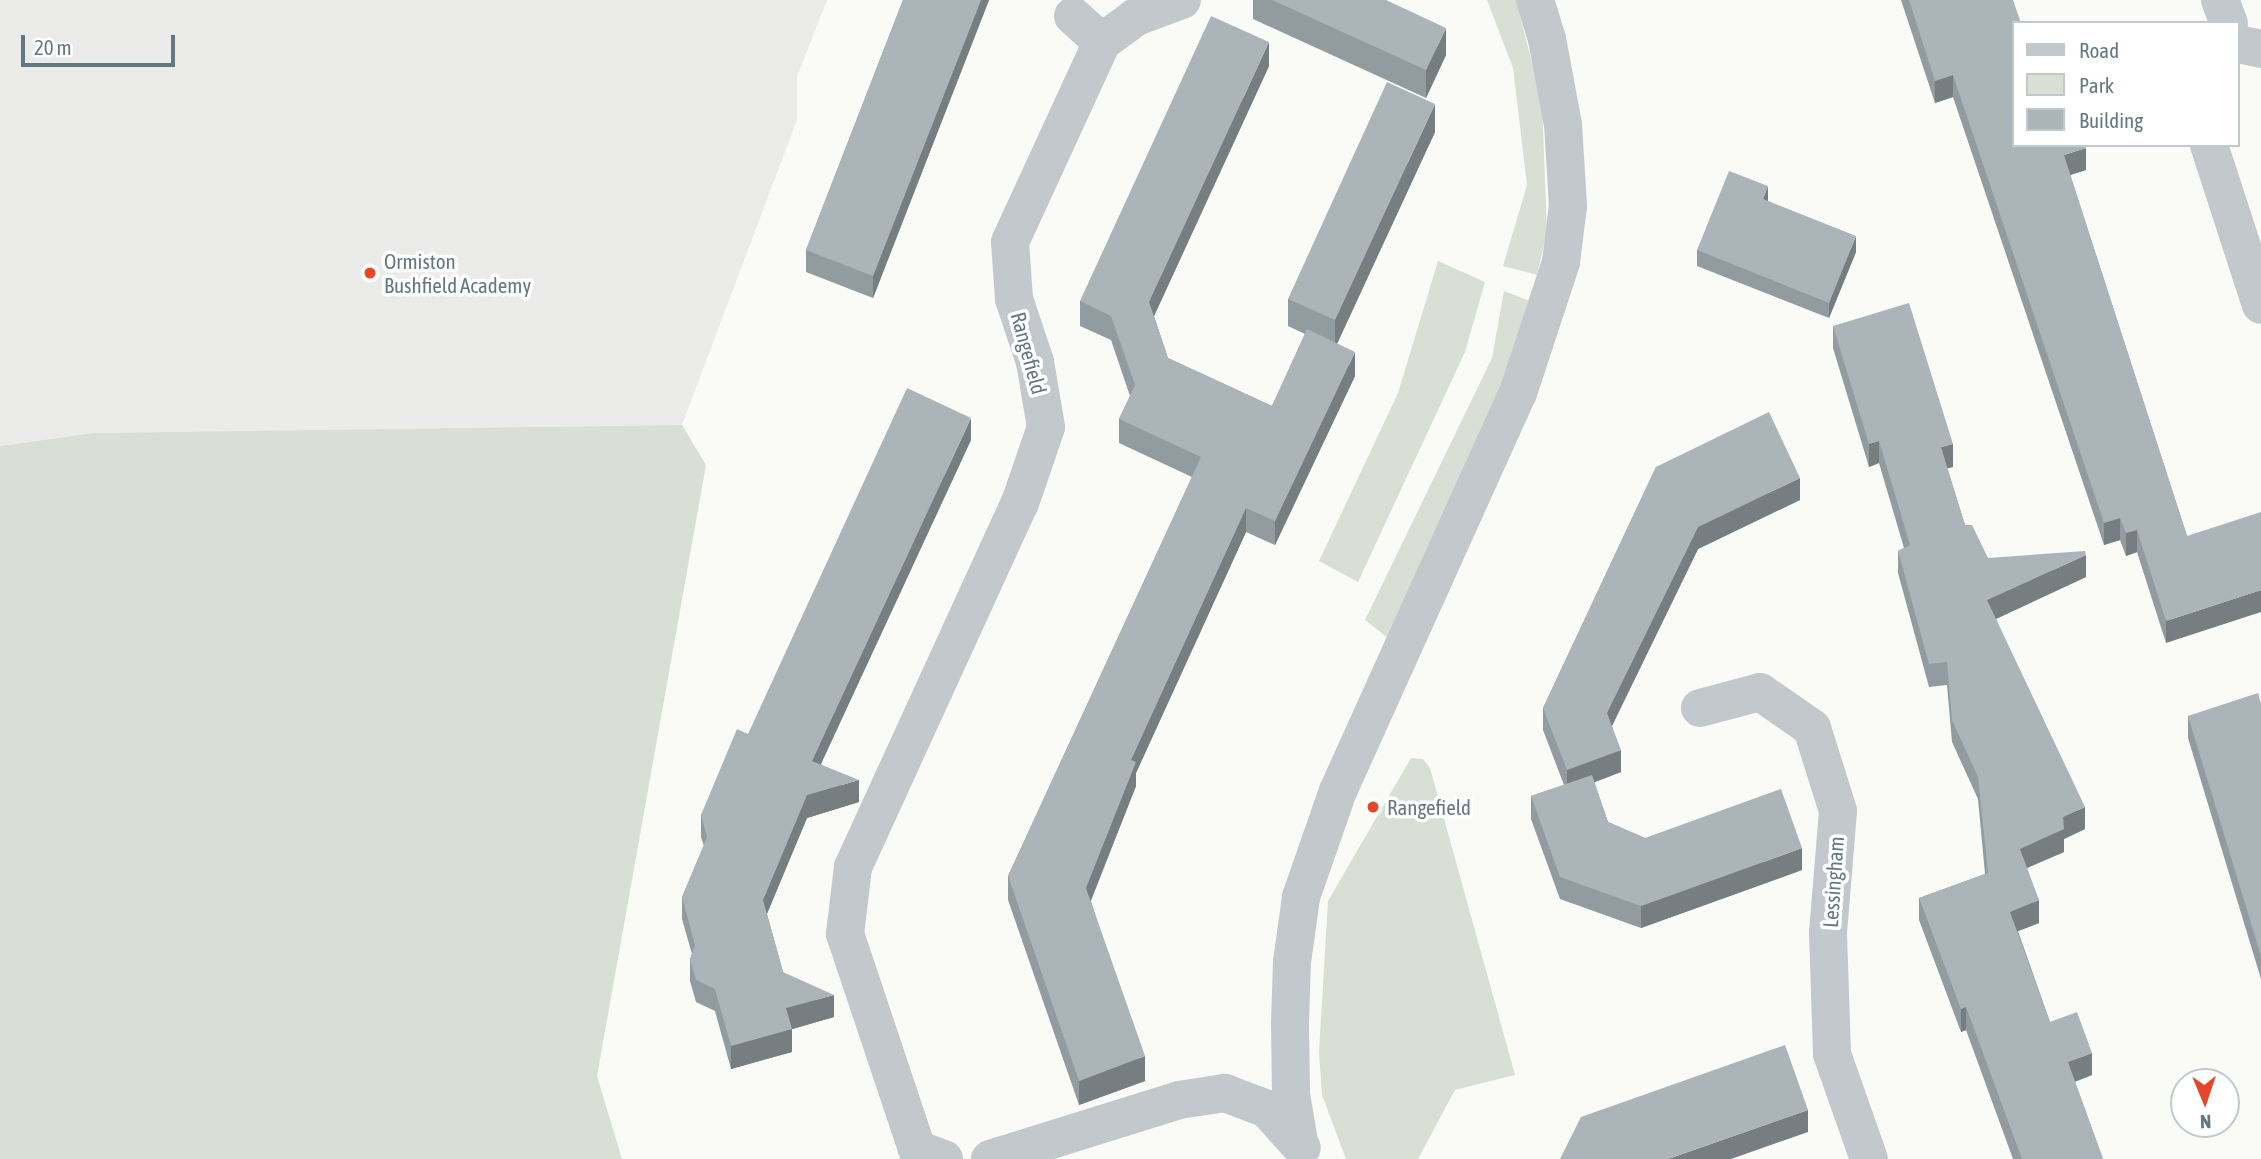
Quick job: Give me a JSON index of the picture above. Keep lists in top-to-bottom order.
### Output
{
  "streets": {
    "street": ["Rangefield", "Lessingham"]
  },
  "places": ["Ormiston Bushfield Academy", "Rangefield"],
  "legend": ["Road", "Park", "Building"],
  "scale_bar": "20 m",
  "north": "bottom"
}
